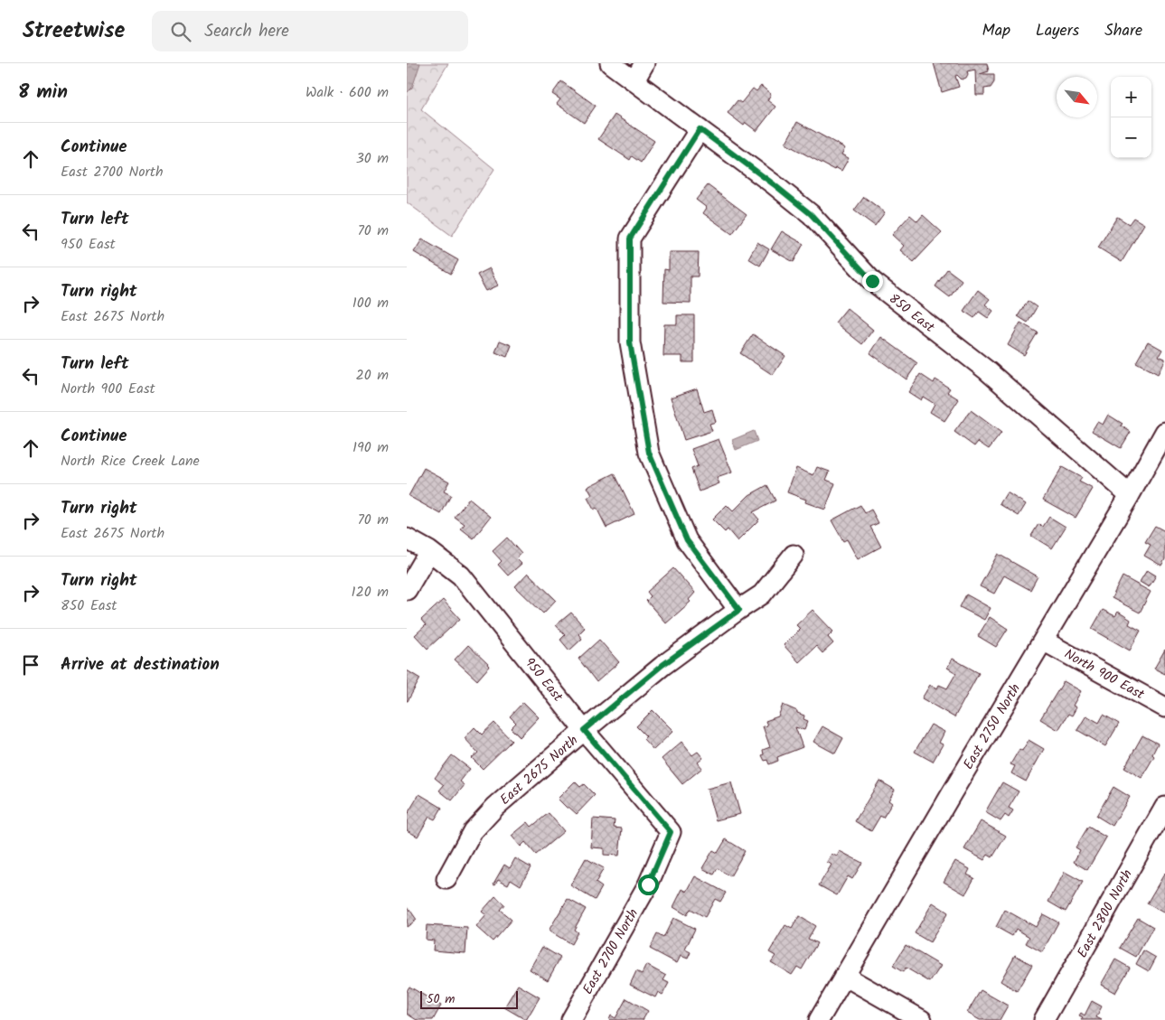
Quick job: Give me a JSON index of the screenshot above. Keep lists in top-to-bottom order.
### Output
{
  "streets": {
    "street": [
      "850 East",
      "North 900 East",
      "950 East",
      "East 2750 North",
      "East 2675 North",
      "East 2800 North",
      "East 2700 North"
    ]
  },
  "crossings": [
    ["850 East", "East 2750 North"],
    ["North 900 East", "East 2750 North"],
    ["950 East", "East 2675 North"],
    ["950 East", "East 2700 North"]
  ],
  "scale_bar": "50 m",
  "north": "bottom right",
  "page": {
    "header": "Streetwise",
    "search": "Search here",
    "nav": ["Map", "Layers", "Share"],
    "heading": ["8 min", "Walk · 600 m"],
    "map_buttons": ["+", "−"],
    "list": [
      ["Continue", "East 2700 North", "30 m"],
      ["Turn left", "950 East", "70 m"],
      ["Turn right", "East 2675 North", "100 m"],
      ["Turn left", "North 900 East", "20 m"],
      ["Continue", "North Rice Creek Lane", "190 m"],
      ["Turn right", "East 2675 North", "70 m"],
      ["Turn right", "850 East", "120 m"],
      "Arrive at destination"
    ],
    "scale": "50 m"
  }
}
